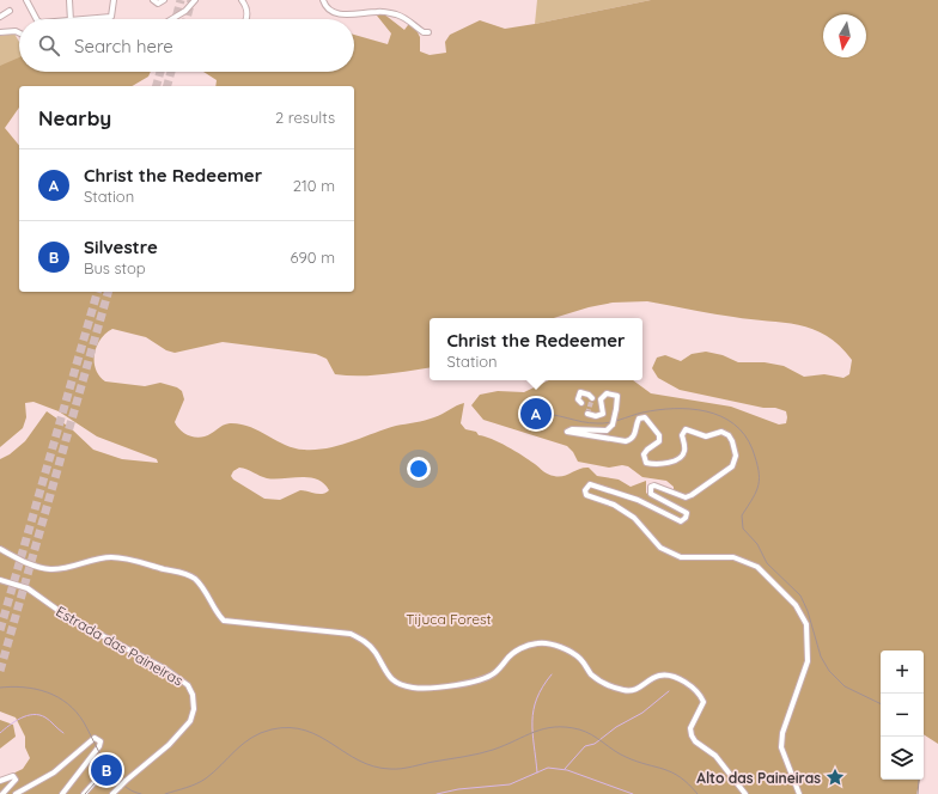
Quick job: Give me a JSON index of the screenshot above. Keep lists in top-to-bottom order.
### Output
{
  "streets": {
    "street": ["Estrada das Paineiras"]
  },
  "parks": ["Tijuca Forest"],
  "places": {
    "place": ["Alto das Paineiras"]
  },
  "north": "bottom",
  "page": {
    "search": "Search here",
    "heading": ["Nearby", "2 results"],
    "list": [
      {
        "mark": "A",
        "name": "Christ the Redeemer",
        "note": "Station",
        "value": "210 m"
      },
      {
        "mark": "B",
        "name": "Silvestre",
        "note": "Bus stop",
        "value": "690 m"
      }
    ],
    "popup": ["Christ the Redeemer", "Station"],
    "pins": ["A", "B"],
    "map_buttons": ["+", "−"]
  }
}
